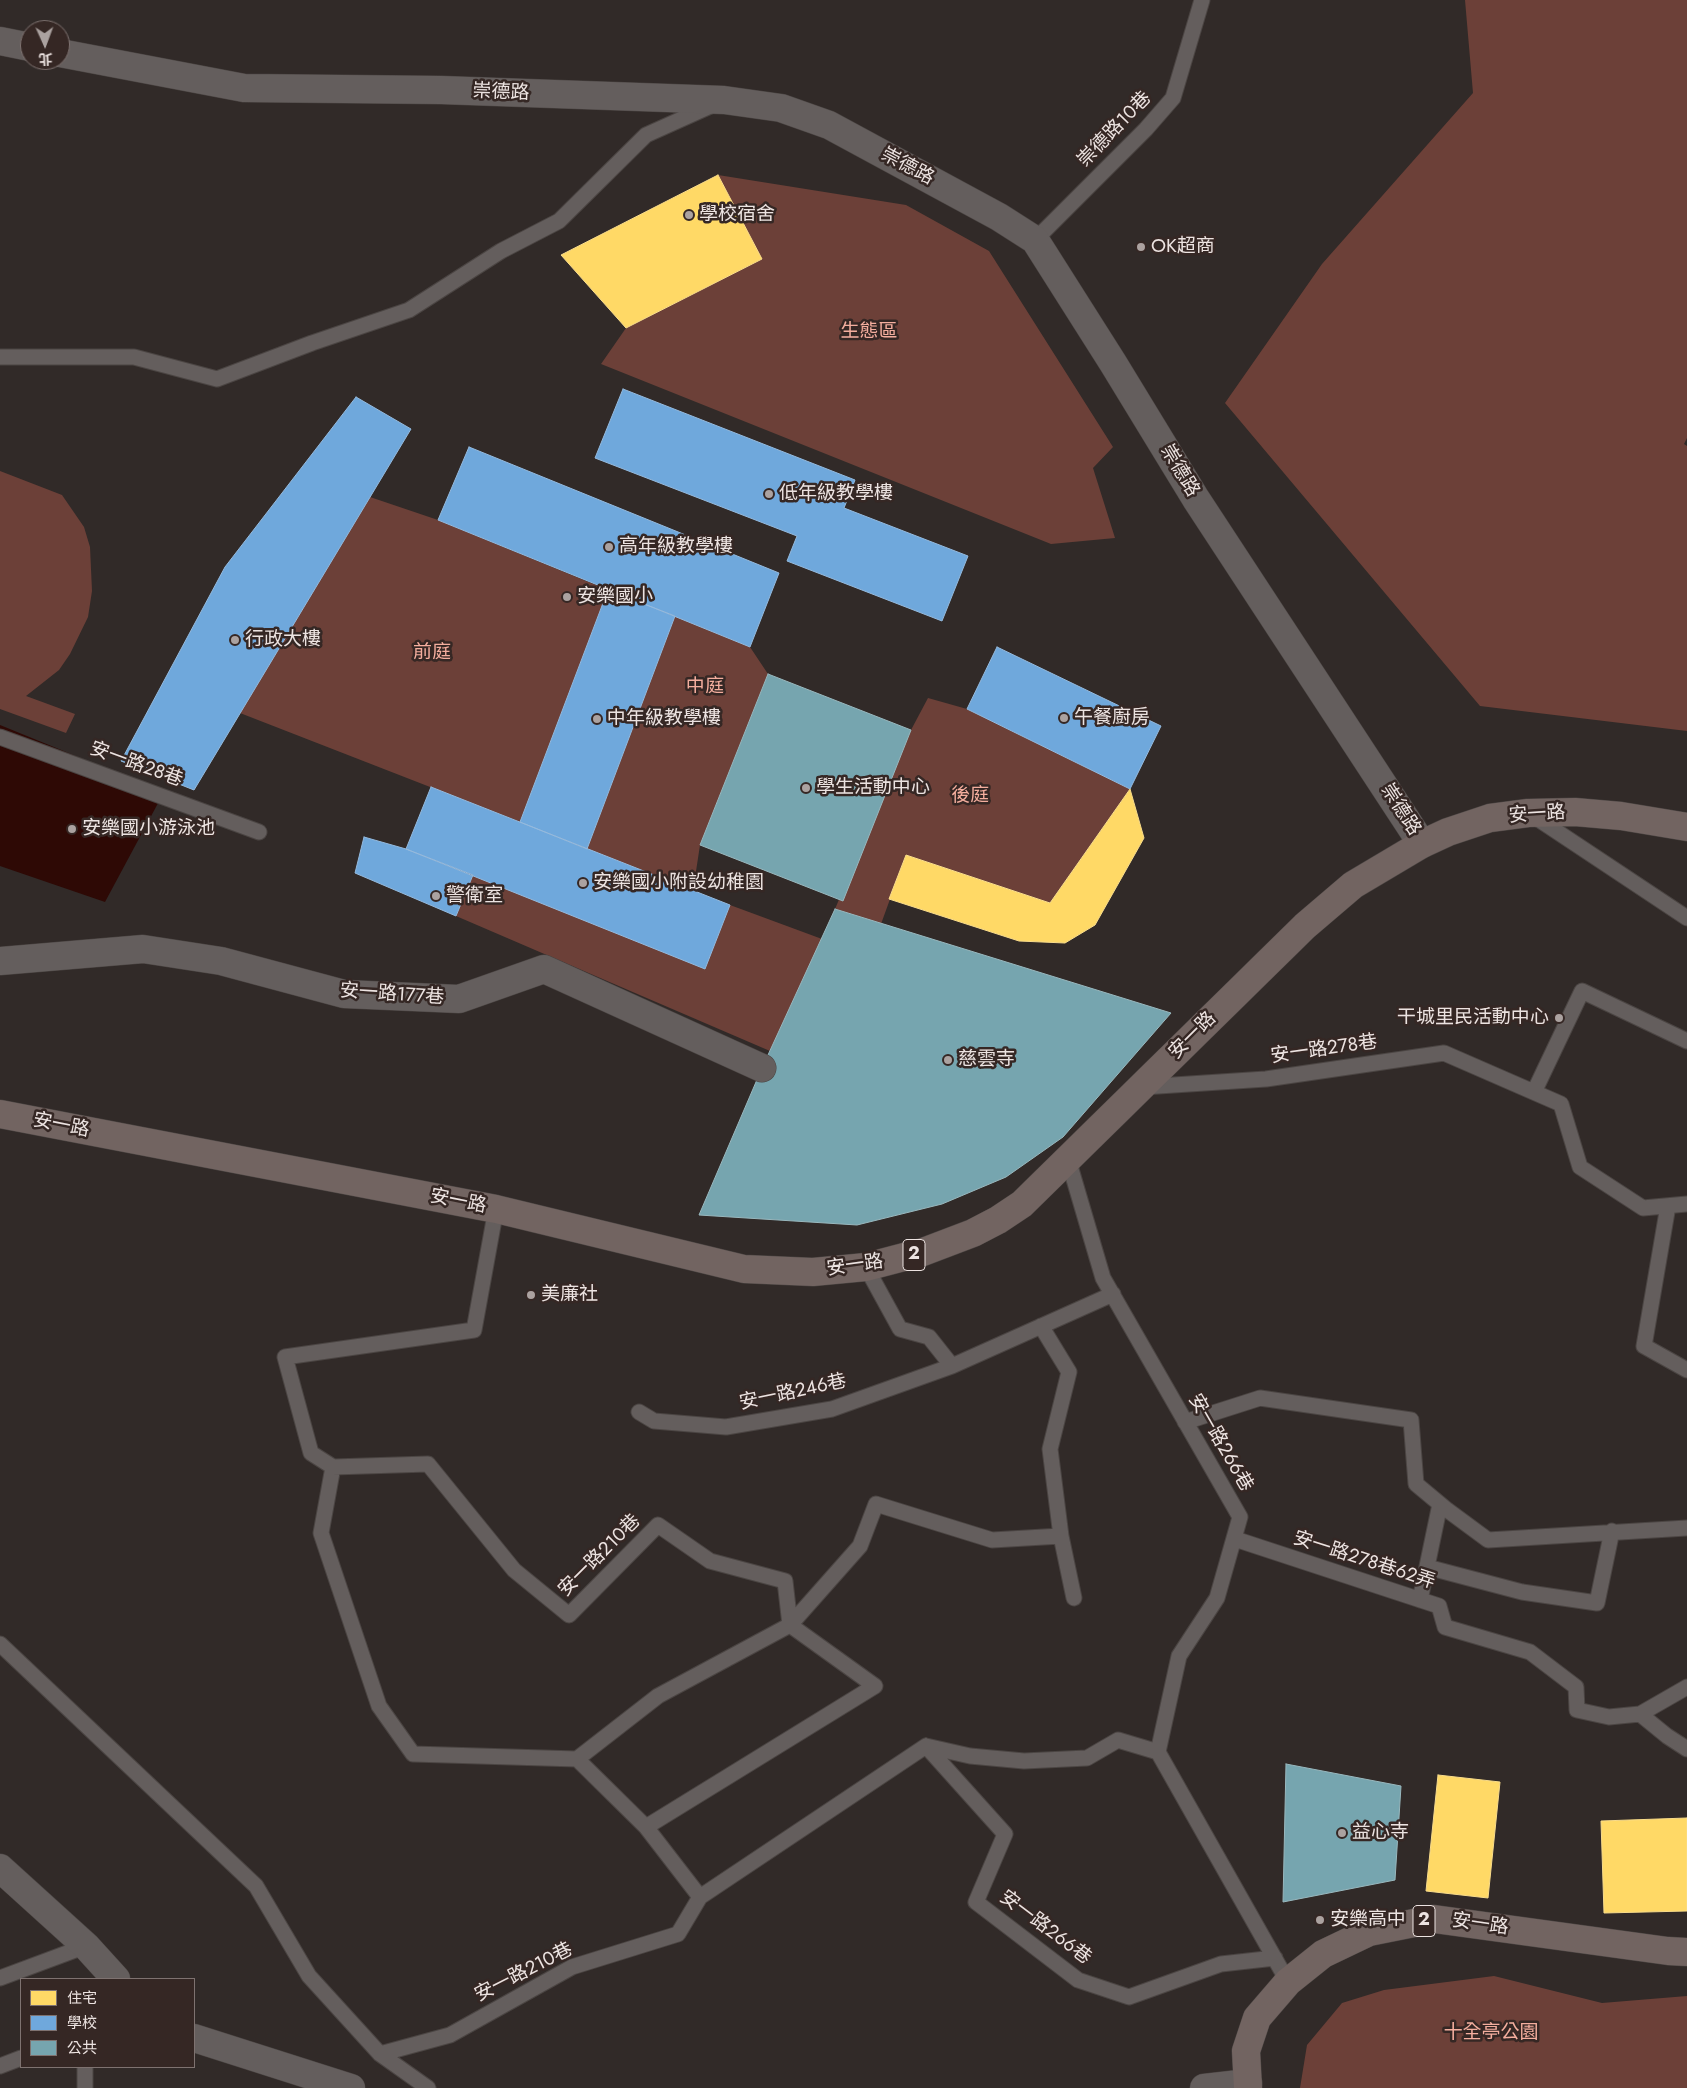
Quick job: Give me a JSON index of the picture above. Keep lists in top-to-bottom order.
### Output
{
  "streets": {
    "main road": ["安一路", "2"],
    "street": ["崇德路", "安一路177巷"],
    "lane": [
      "崇德路10巷",
      "安一路28巷",
      "安一路278巷",
      "安一路246巷",
      "安一路266巷",
      "安一路210巷",
      "安一路278巷62弄"
    ]
  },
  "crossings": [
    ["崇德路", "崇德路10巷"],
    ["崇德路", "安一路"],
    ["安一路", "安一路278巷"],
    ["安一路", "安一路266巷"],
    ["安一路246巷", "安一路266巷"],
    ["安一路266巷", "安一路278巷62弄"]
  ],
  "parks": [
    "生態區",
    "前庭",
    "中庭",
    "後庭",
    "十全亭公園"
  ],
  "places": [
    "學校宿舍",
    "OK超商",
    "低年級教學樓",
    "高年級教學樓",
    "安樂國小",
    "行政大樓",
    "午餐廚房",
    "中年級教學樓",
    "學生活動中心",
    "安樂國小游泳池",
    "安樂國小附設幼稚園",
    "警衛室",
    "干城里民活動中心",
    "慈雲寺",
    "美廉社",
    "益心寺",
    "安樂高中"
  ],
  "legend": ["住宅", "學校", "公共"],
  "north": "bottom"
}
